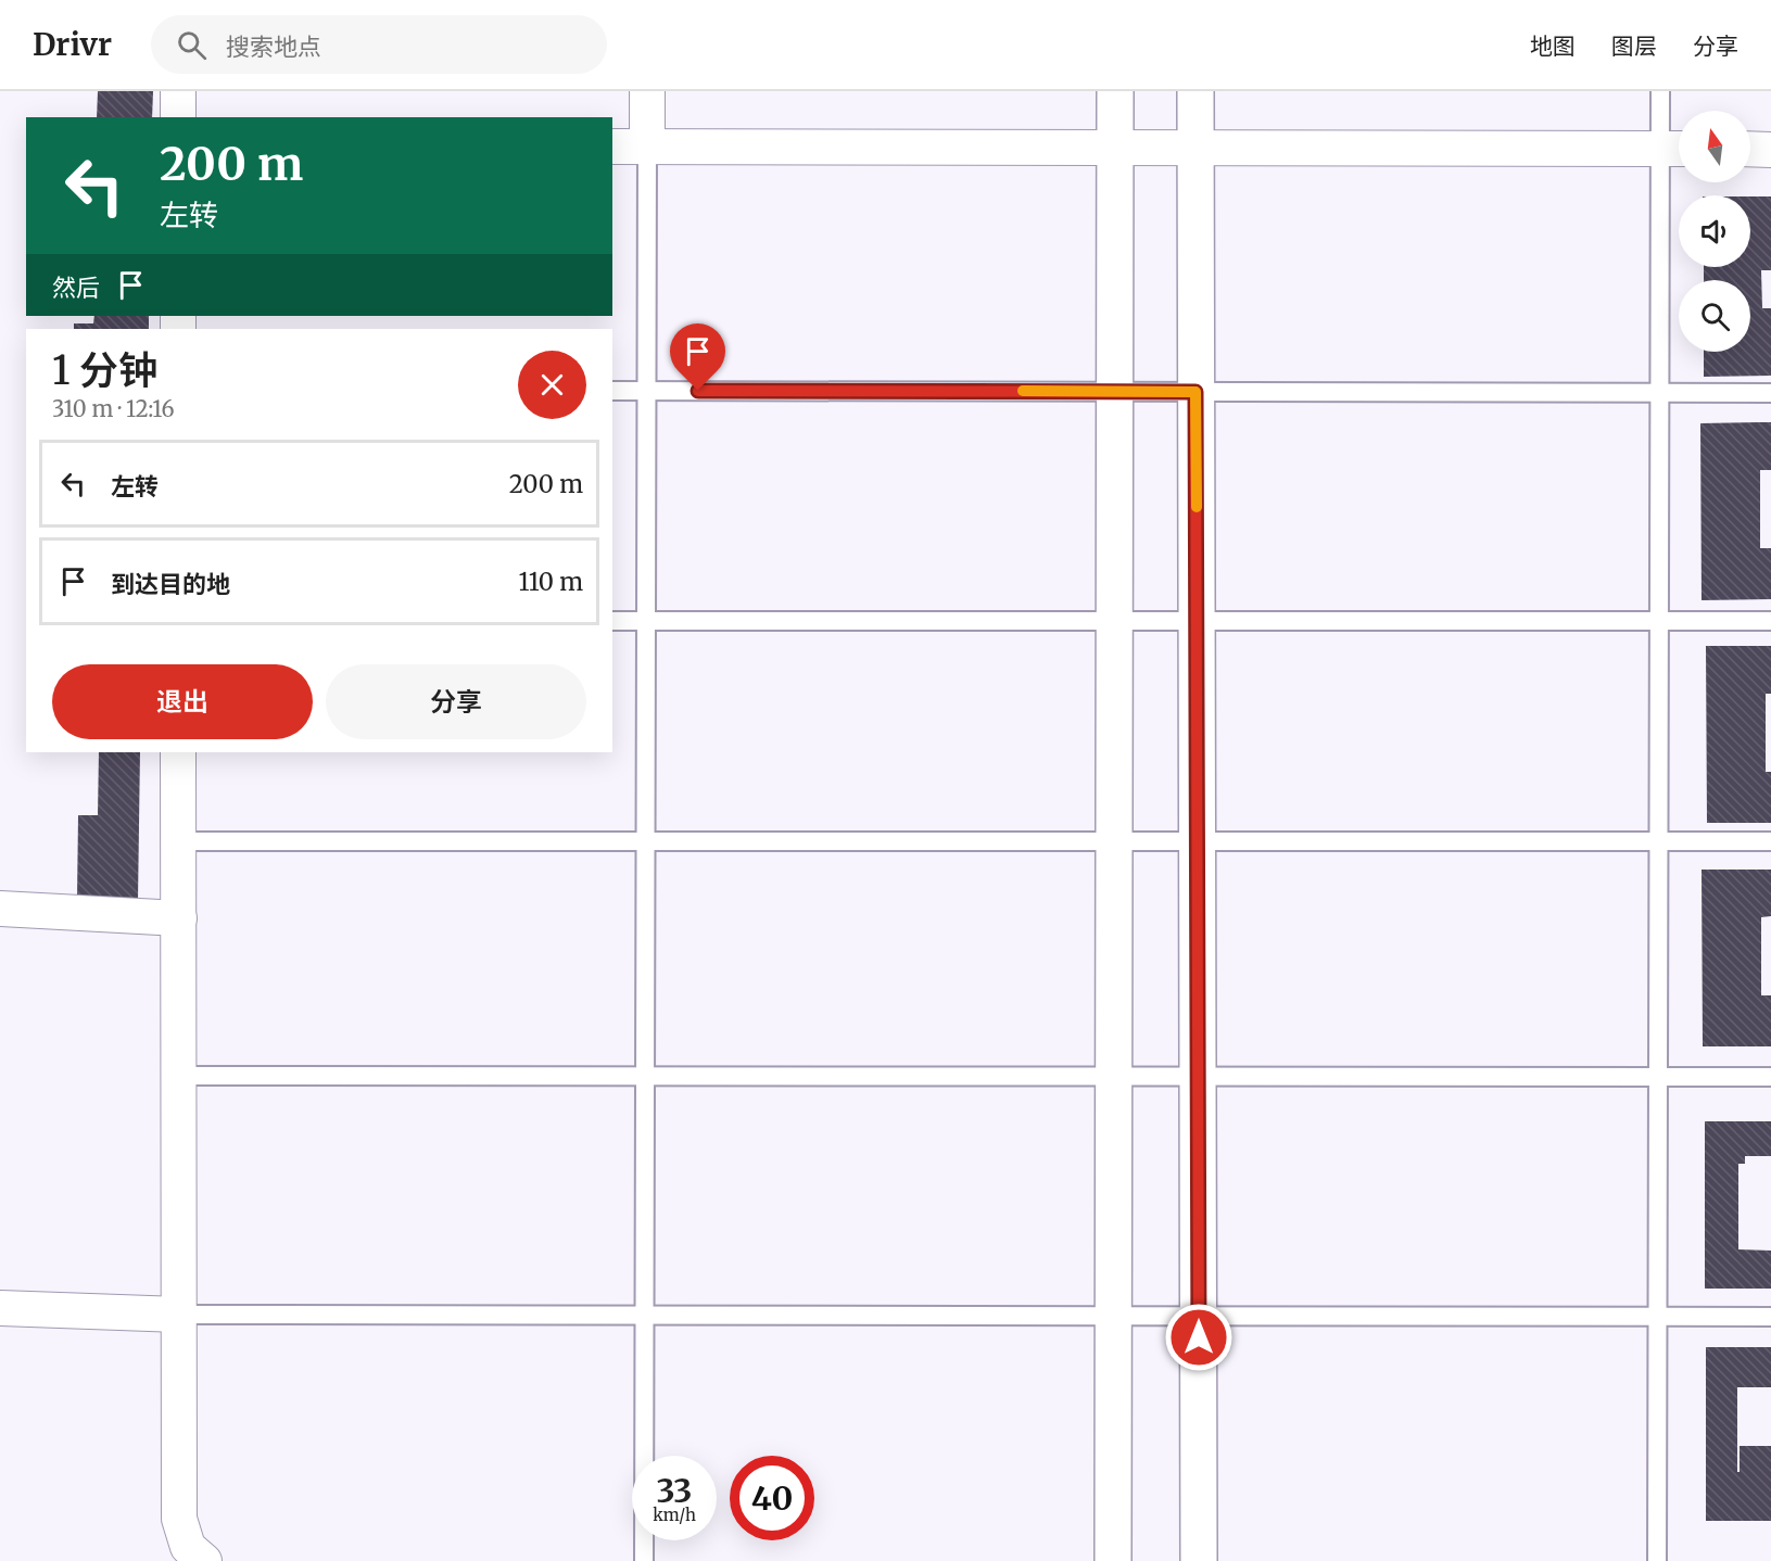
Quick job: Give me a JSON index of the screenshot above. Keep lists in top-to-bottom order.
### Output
{
  "north": "top",
  "page": {
    "header": "Drivr",
    "search": "搜索地点",
    "nav": ["地图", "图层", "分享"],
    "turn": ["200 m", "左转"],
    "then": "然后",
    "heading": ["1 分钟", "310 m · 12:16"],
    "list": [
      {
        "name": "左转",
        "value": "200 m"
      },
      {
        "name": "到达目的地",
        "value": "110 m"
      }
    ],
    "buttons": ["退出", "分享"],
    "speed": "33 km/h",
    "limit": "40"
  }
}
